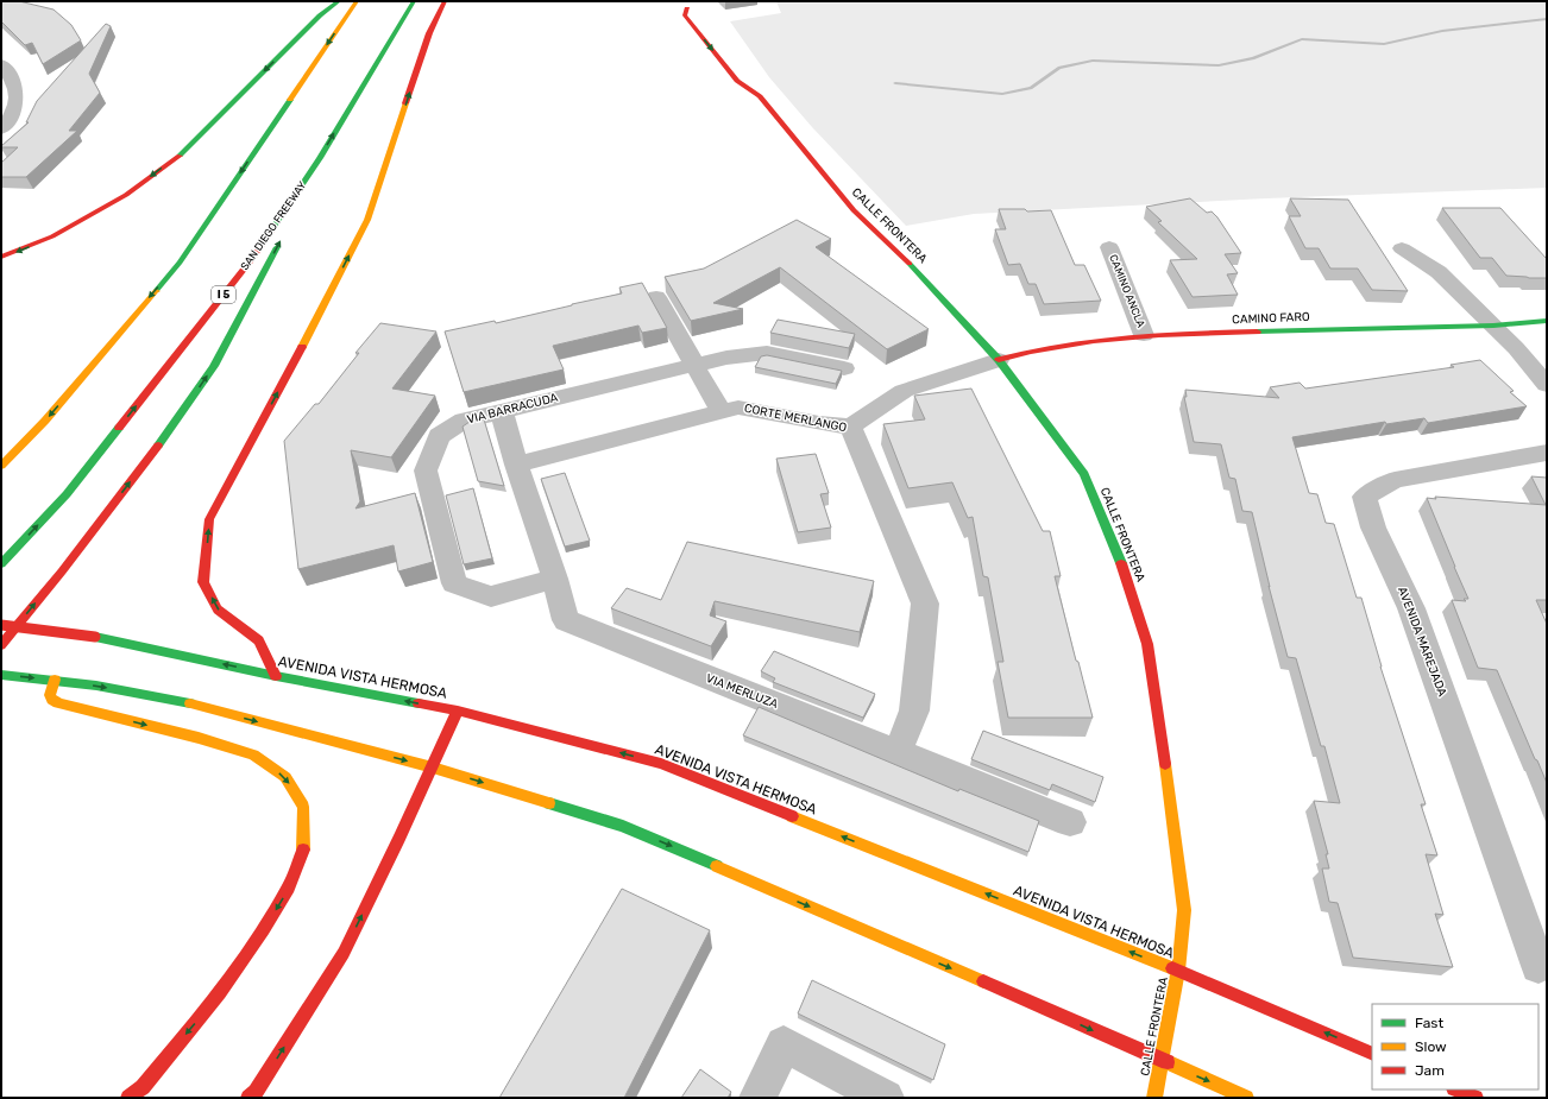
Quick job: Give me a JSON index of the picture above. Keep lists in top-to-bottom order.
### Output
{
  "streets": {
    "main road": [
      "SAN DIEGO FREEWAY",
      "CALLE FRONTERA",
      "I 5",
      "CAMINO FARO",
      "AVENIDA VISTA HERMOSA"
    ],
    "street": [
      "CAMINO ANCLA",
      "VIA BARRACUDA",
      "CORTE MERLANGO",
      "AVENIDA MAREJADA",
      "VIA MERLUZA"
    ]
  },
  "crossings": [
    ["CALLE FRONTERA", "CAMINO FARO"],
    ["CALLE FRONTERA", "AVENIDA VISTA HERMOSA"],
    ["CAMINO ANCLA", "CAMINO FARO"],
    ["VIA BARRACUDA", "VIA MERLUZA"],
    ["CORTE MERLANGO", "VIA MERLUZA"]
  ],
  "legend": ["Fast", "Slow", "Jam"]
}
